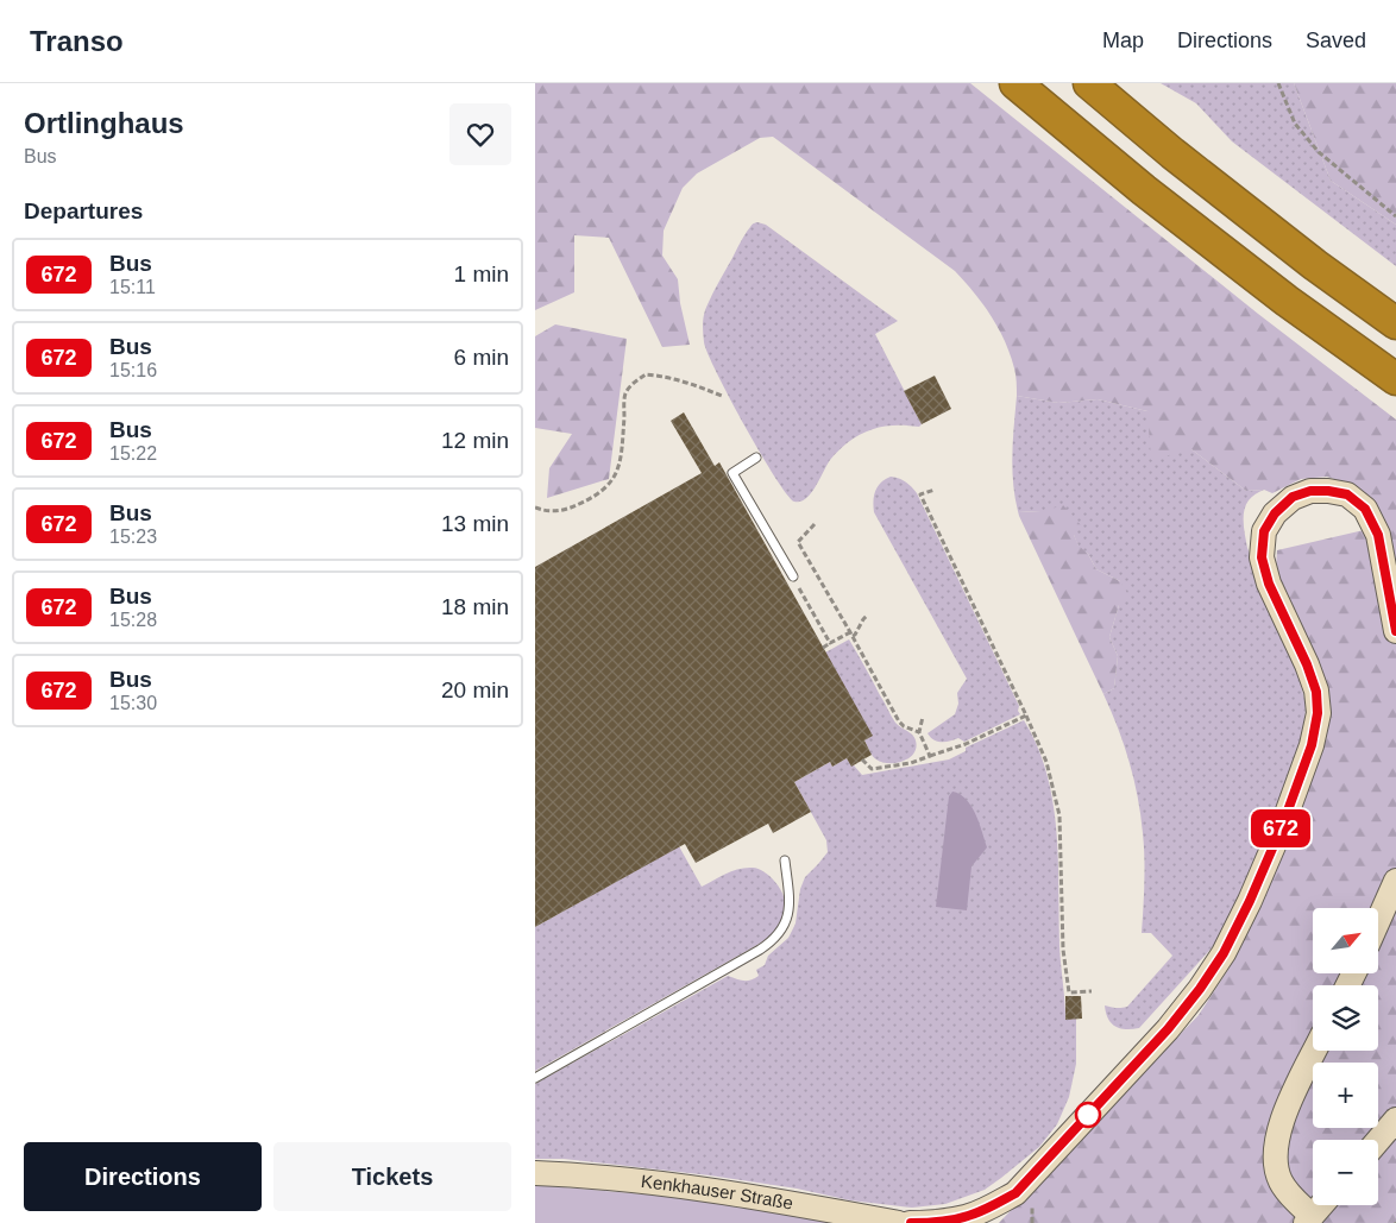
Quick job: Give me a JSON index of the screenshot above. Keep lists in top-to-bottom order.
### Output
{
  "streets": {
    "street": ["Kenkhauser Straße"]
  },
  "lines": ["bus line 672"],
  "north": "top right",
  "page": {
    "header": "Transo",
    "nav": ["Map", "Directions", "Saved"],
    "heading": [
      ["Ortlinghaus", "Bus"],
      "Departures"
    ],
    "on_map": "672",
    "list": [
      {
        "mark": "672",
        "name": "Bus",
        "note": "15:11",
        "value": "1 min"
      },
      {
        "mark": "672",
        "name": "Bus",
        "note": "15:16",
        "value": "6 min"
      },
      {
        "mark": "672",
        "name": "Bus",
        "note": "15:22",
        "value": "12 min"
      },
      {
        "mark": "672",
        "name": "Bus",
        "note": "15:23",
        "value": "13 min"
      },
      {
        "mark": "672",
        "name": "Bus",
        "note": "15:28",
        "value": "18 min"
      },
      {
        "mark": "672",
        "name": "Bus",
        "note": "15:30",
        "value": "20 min"
      }
    ],
    "map_buttons": ["+", "−"],
    "buttons": ["Directions", "Tickets"]
  }
}
